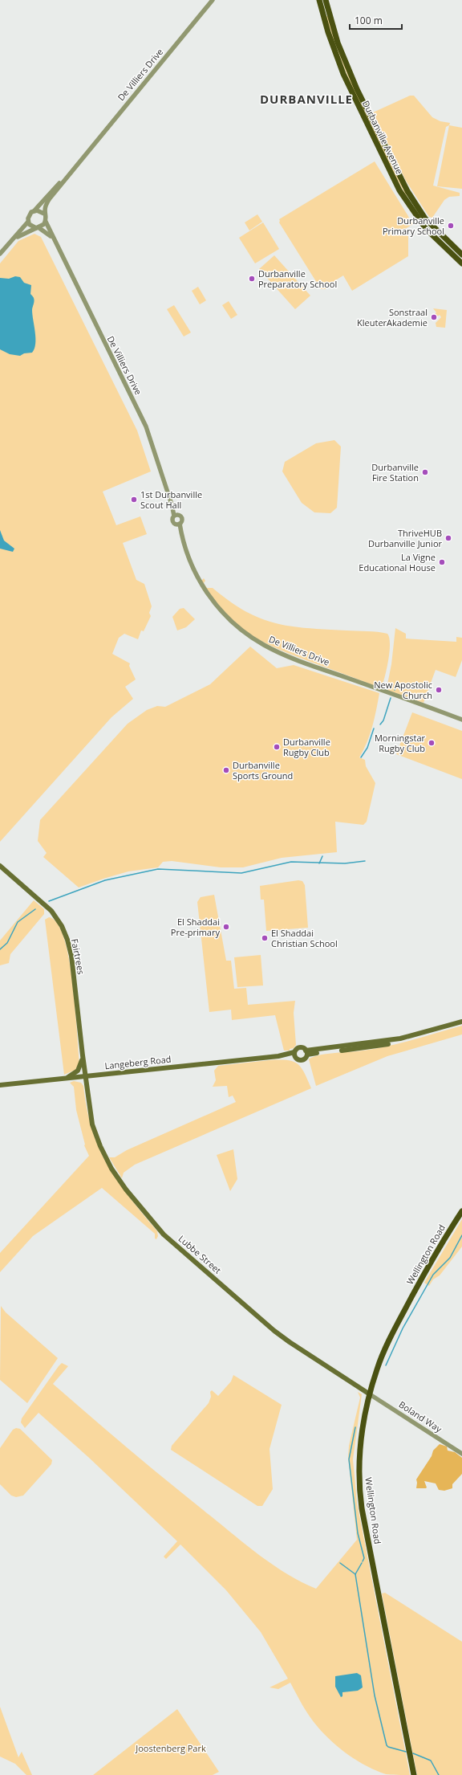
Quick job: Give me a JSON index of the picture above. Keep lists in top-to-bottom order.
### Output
{
  "streets": {
    "main road": [
      "Durbanville Avenue",
      "Fairtrees",
      "Langeberg Road",
      "Lubbe Street",
      "Wellington Road"
    ],
    "street": ["De Villiers Drive", "Boland Way"]
  },
  "crossings": [
    ["Fairtrees", "Langeberg Road"],
    ["Fairtrees", "Lubbe Street"],
    ["Langeberg Road", "Lubbe Street"],
    ["Lubbe Street", "Wellington Road"],
    ["Lubbe Street", "Boland Way"],
    ["Wellington Road", "Boland Way"]
  ],
  "districts": ["DURBANVILLE"],
  "parks": ["Joostenberg Park"],
  "places": [
    "Durbanville Primary School",
    "Durbanville Preparatory School",
    "Sonstraal KleuterAkademie",
    "Durbanville Fire Station",
    "1st Durbanville Scout Hall",
    "ThriveHUB Durbanville Junior",
    "La Vigne Educational House",
    "New Apostolic Church",
    "Morningstar Rugby Club",
    "Durbanville Rugby Club",
    "Durbanville Sports Ground",
    "El Shaddai Pre-primary",
    "El Shaddai Christian School"
  ],
  "scale_bar": "100 m"
}
